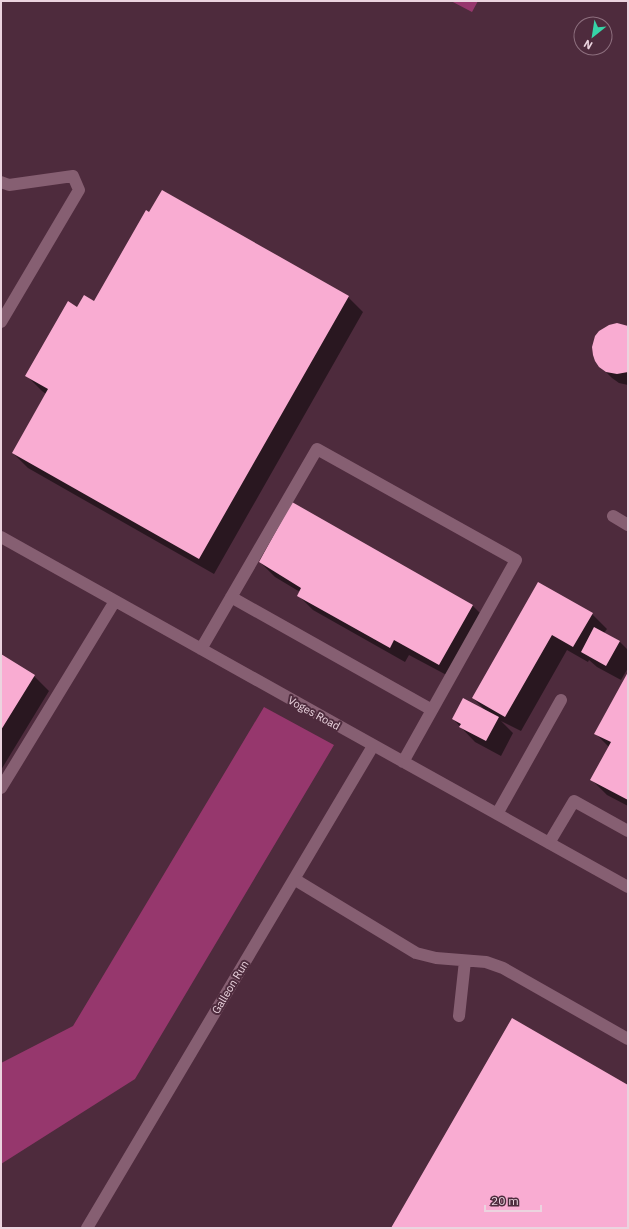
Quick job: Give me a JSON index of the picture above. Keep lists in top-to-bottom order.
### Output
{
  "streets": {
    "street": ["Voges Road", "Galleon Run"]
  },
  "crossings": [
    ["Voges Road", "Galleon Run"]
  ],
  "scale_bar": "20 m",
  "north": "bottom left"
}
